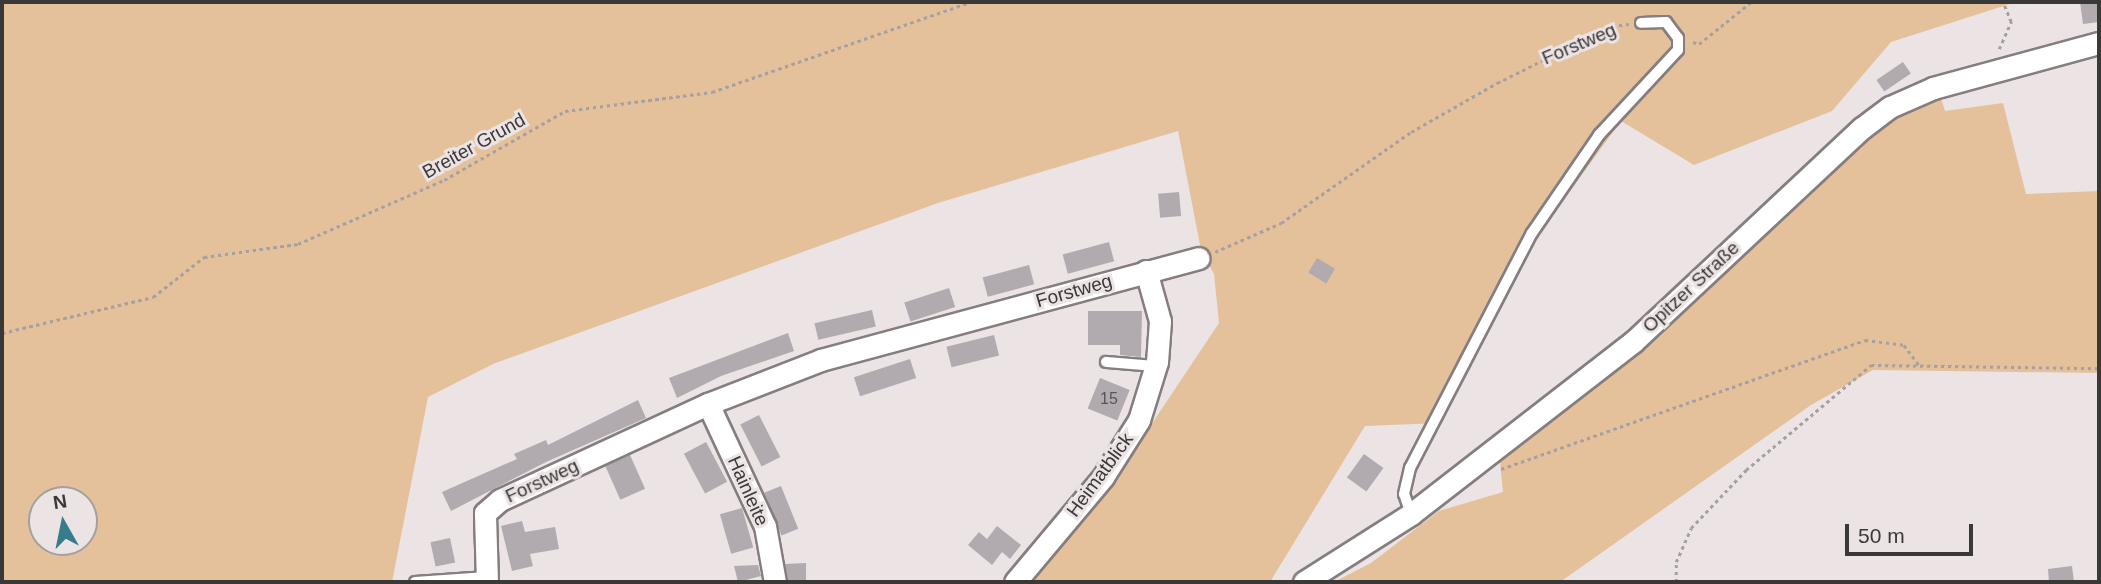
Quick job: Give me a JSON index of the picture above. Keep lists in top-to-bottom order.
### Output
{
  "streets": {
    "street": [
      "Forstweg",
      "Opitzer Straße",
      "Heimatblick",
      "Hainleite"
    ],
    "path": ["Breiter Grund"]
  },
  "crossings": [
    ["Forstweg", "Heimatblick"],
    ["Forstweg", "Hainleite"]
  ],
  "house_numbers": ["15"],
  "scale_bar": "50 m",
  "north": "top"
}
